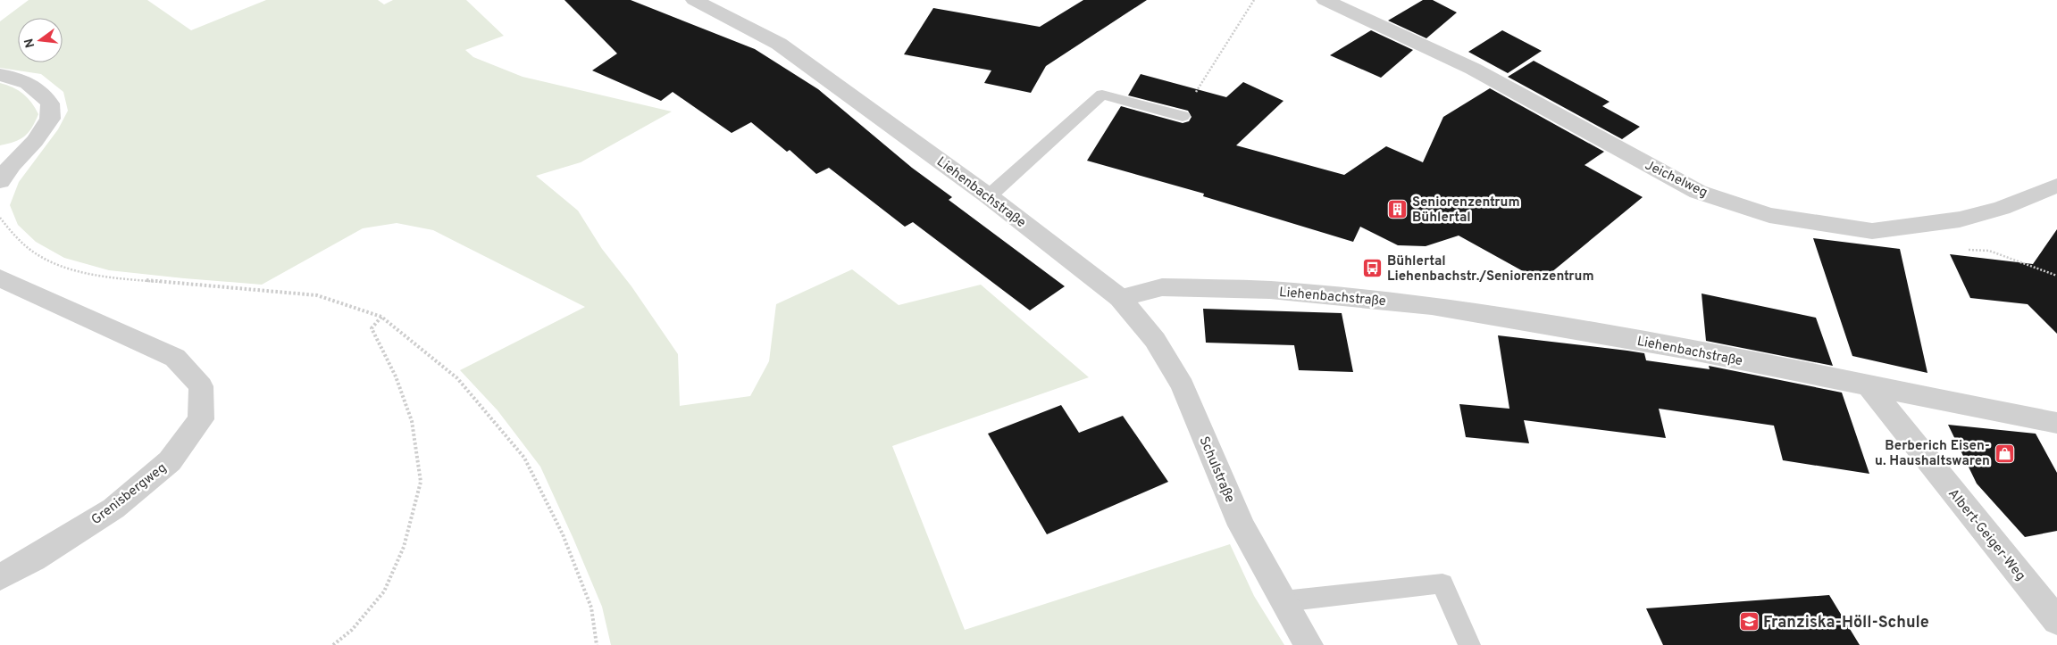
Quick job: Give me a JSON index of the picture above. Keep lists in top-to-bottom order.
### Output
{
  "streets": {
    "street": [
      "Jeichelweg",
      "Liehenbachstraße",
      "Schulstraße",
      "Grenisbergweg",
      "Albert-Geiger-Weg"
    ]
  },
  "crossings": [
    ["Liehenbachstraße", "Schulstraße"],
    ["Liehenbachstraße", "Albert-Geiger-Weg"]
  ],
  "places": {
    "building": ["Seniorenzentrum Bühlertal"],
    "bus stop": ["Bühlertal Liehenbachstr./Seniorenzentrum"],
    "shop": ["Berberich Eisen- u. Haushaltswaren"],
    "school or university": ["Franziska-Höll-Schule"]
  },
  "north": "left"
}
